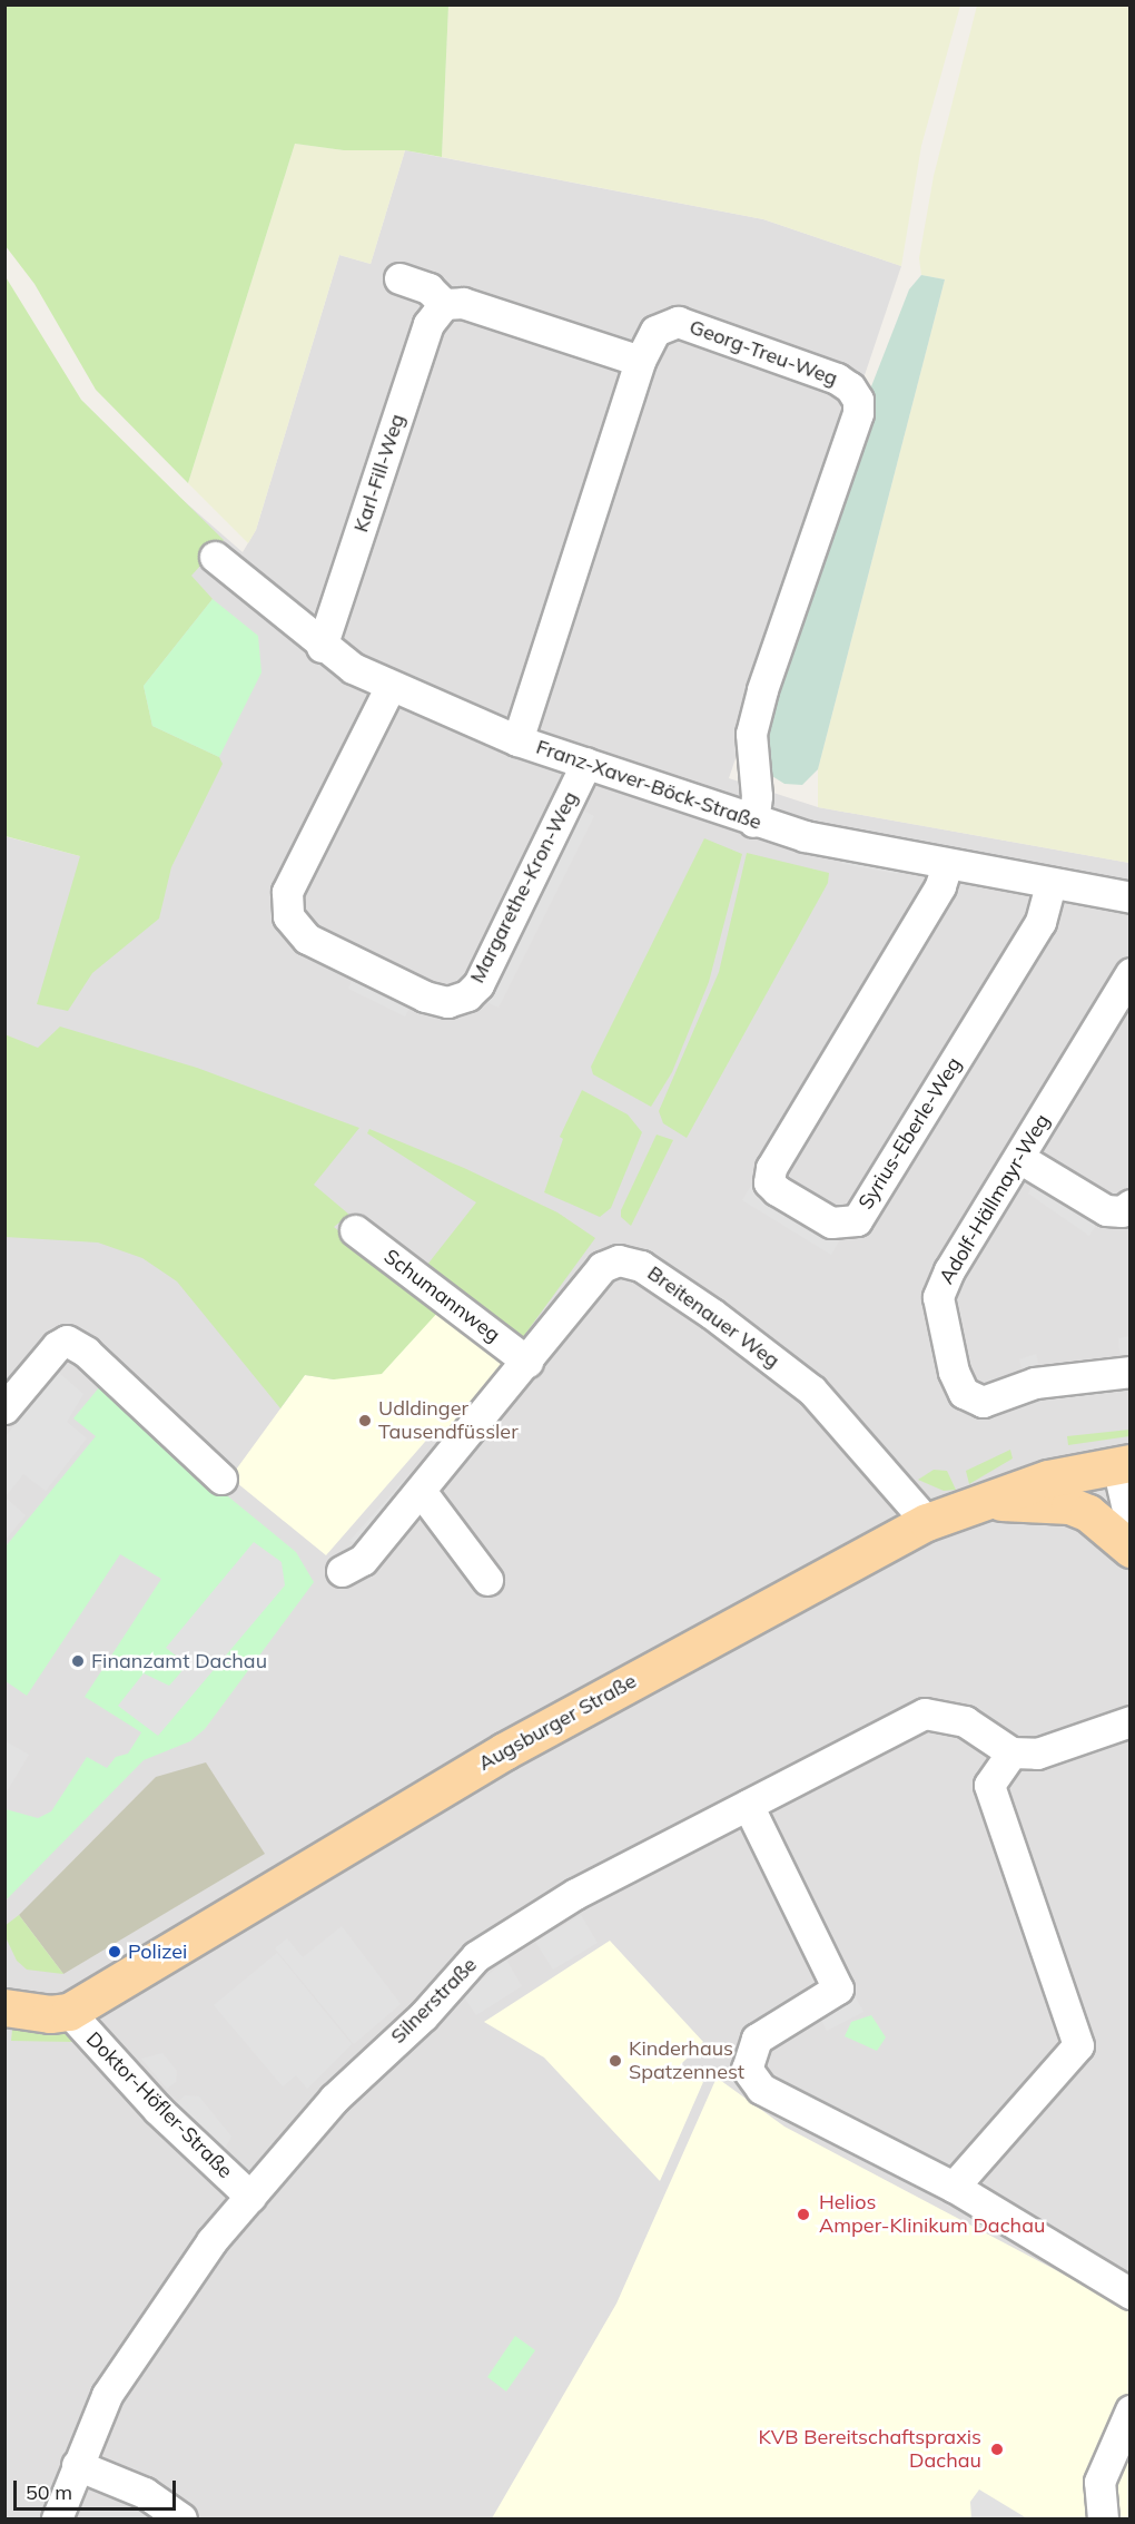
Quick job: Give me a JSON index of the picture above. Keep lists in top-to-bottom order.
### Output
{
  "streets": {
    "main road": ["Augsburger Straße"],
    "street": [
      "Georg-Treu-Weg",
      "Karl-Fill-Weg",
      "Franz-Xaver-Böck-Straße",
      "Margarethe-Kron-Weg",
      "Syrius-Eberle-Weg",
      "Adolf-Hällmayr-Weg",
      "Schumannweg",
      "Breitenauer Weg",
      "Silnerstraße",
      "Doktor-Höfler-Straße"
    ]
  },
  "crossings": [
    ["Georg-Treu-Weg", "Franz-Xaver-Böck-Straße"],
    ["Karl-Fill-Weg", "Franz-Xaver-Böck-Straße"],
    ["Franz-Xaver-Böck-Straße", "Margarethe-Kron-Weg"],
    ["Franz-Xaver-Böck-Straße", "Syrius-Eberle-Weg"],
    ["Schumannweg", "Breitenauer Weg"],
    ["Breitenauer Weg", "Augsburger Straße"],
    ["Augsburger Straße", "Doktor-Höfler-Straße"],
    ["Silnerstraße", "Doktor-Höfler-Straße"]
  ],
  "places": [
    "Udldinger Tausendfüssler",
    "Finanzamt Dachau",
    "Polizei",
    "Kinderhaus Spatzennest",
    "Helios Amper-Klinikum Dachau",
    "KVB Bereitschaftspraxis Dachau"
  ],
  "scale_bar": "50 m"
}
